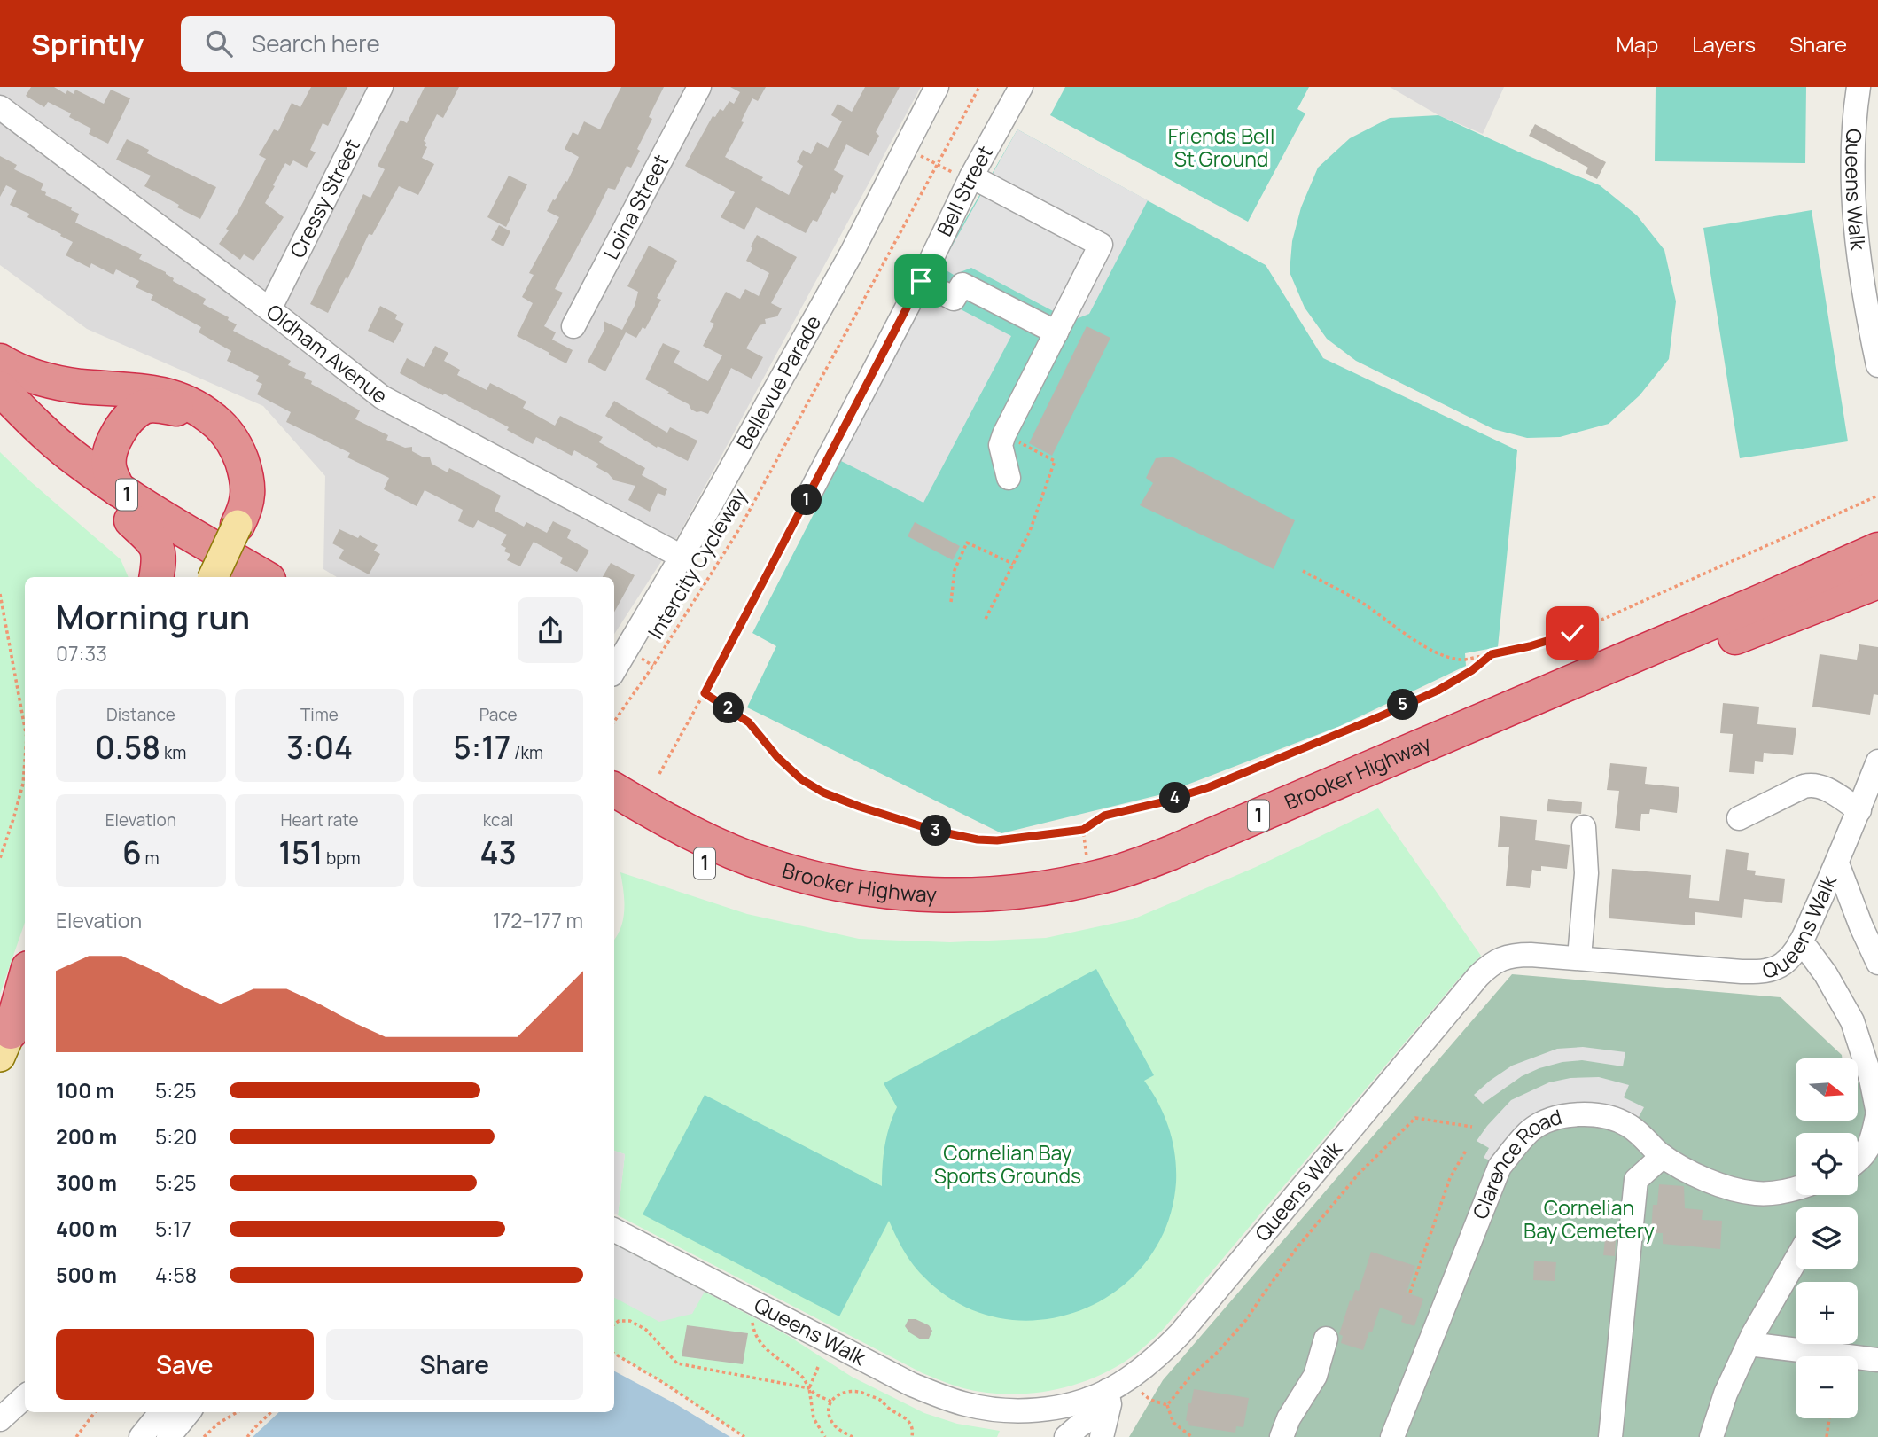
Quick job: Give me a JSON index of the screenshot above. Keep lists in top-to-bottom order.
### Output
{
  "streets": {
    "highway": ["1", "Brooker Highway"],
    "street": [
      "Queens Walk",
      "Bell Street",
      "Cressy Street",
      "Loina Street",
      "Oldham Avenue",
      "Bellevue Parade",
      "Clarence Road"
    ],
    "path": ["Intercity Cycleway"]
  },
  "crossings": [
    ["Cressy Street", "Oldham Avenue"],
    ["Oldham Avenue", "Bellevue Parade"]
  ],
  "parks": ["Friends Bell St Ground", "Cornelian Bay Sports Grounds", "Cornelian Bay Cemetery"],
  "north": "right",
  "page": {
    "header": "Sprintly",
    "search": "Search here",
    "nav": ["Map", "Layers", "Share"],
    "pins": [
      "1",
      "5",
      "2",
      "4",
      "3"
    ],
    "heading": ["Morning run", "07:33"],
    "stats": [
      ["Distance", "0.58 km"],
      ["Time", "3:04"],
      ["Pace", "5:17 /km"],
      ["Elevation", "6 m"],
      ["Heart rate", "151 bpm"],
      ["kcal", "43"]
    ],
    "chart": ["Elevation", "172–177 m"],
    "map_buttons": ["+", "−"],
    "list": [
      {
        "name": "100 m",
        "note": "5:25"
      },
      {
        "name": "200 m",
        "note": "5:20"
      },
      {
        "name": "300 m",
        "note": "5:25"
      },
      {
        "name": "400 m",
        "note": "5:17"
      },
      {
        "name": "500 m",
        "note": "4:58"
      }
    ],
    "buttons": ["Save", "Share"]
  }
}
